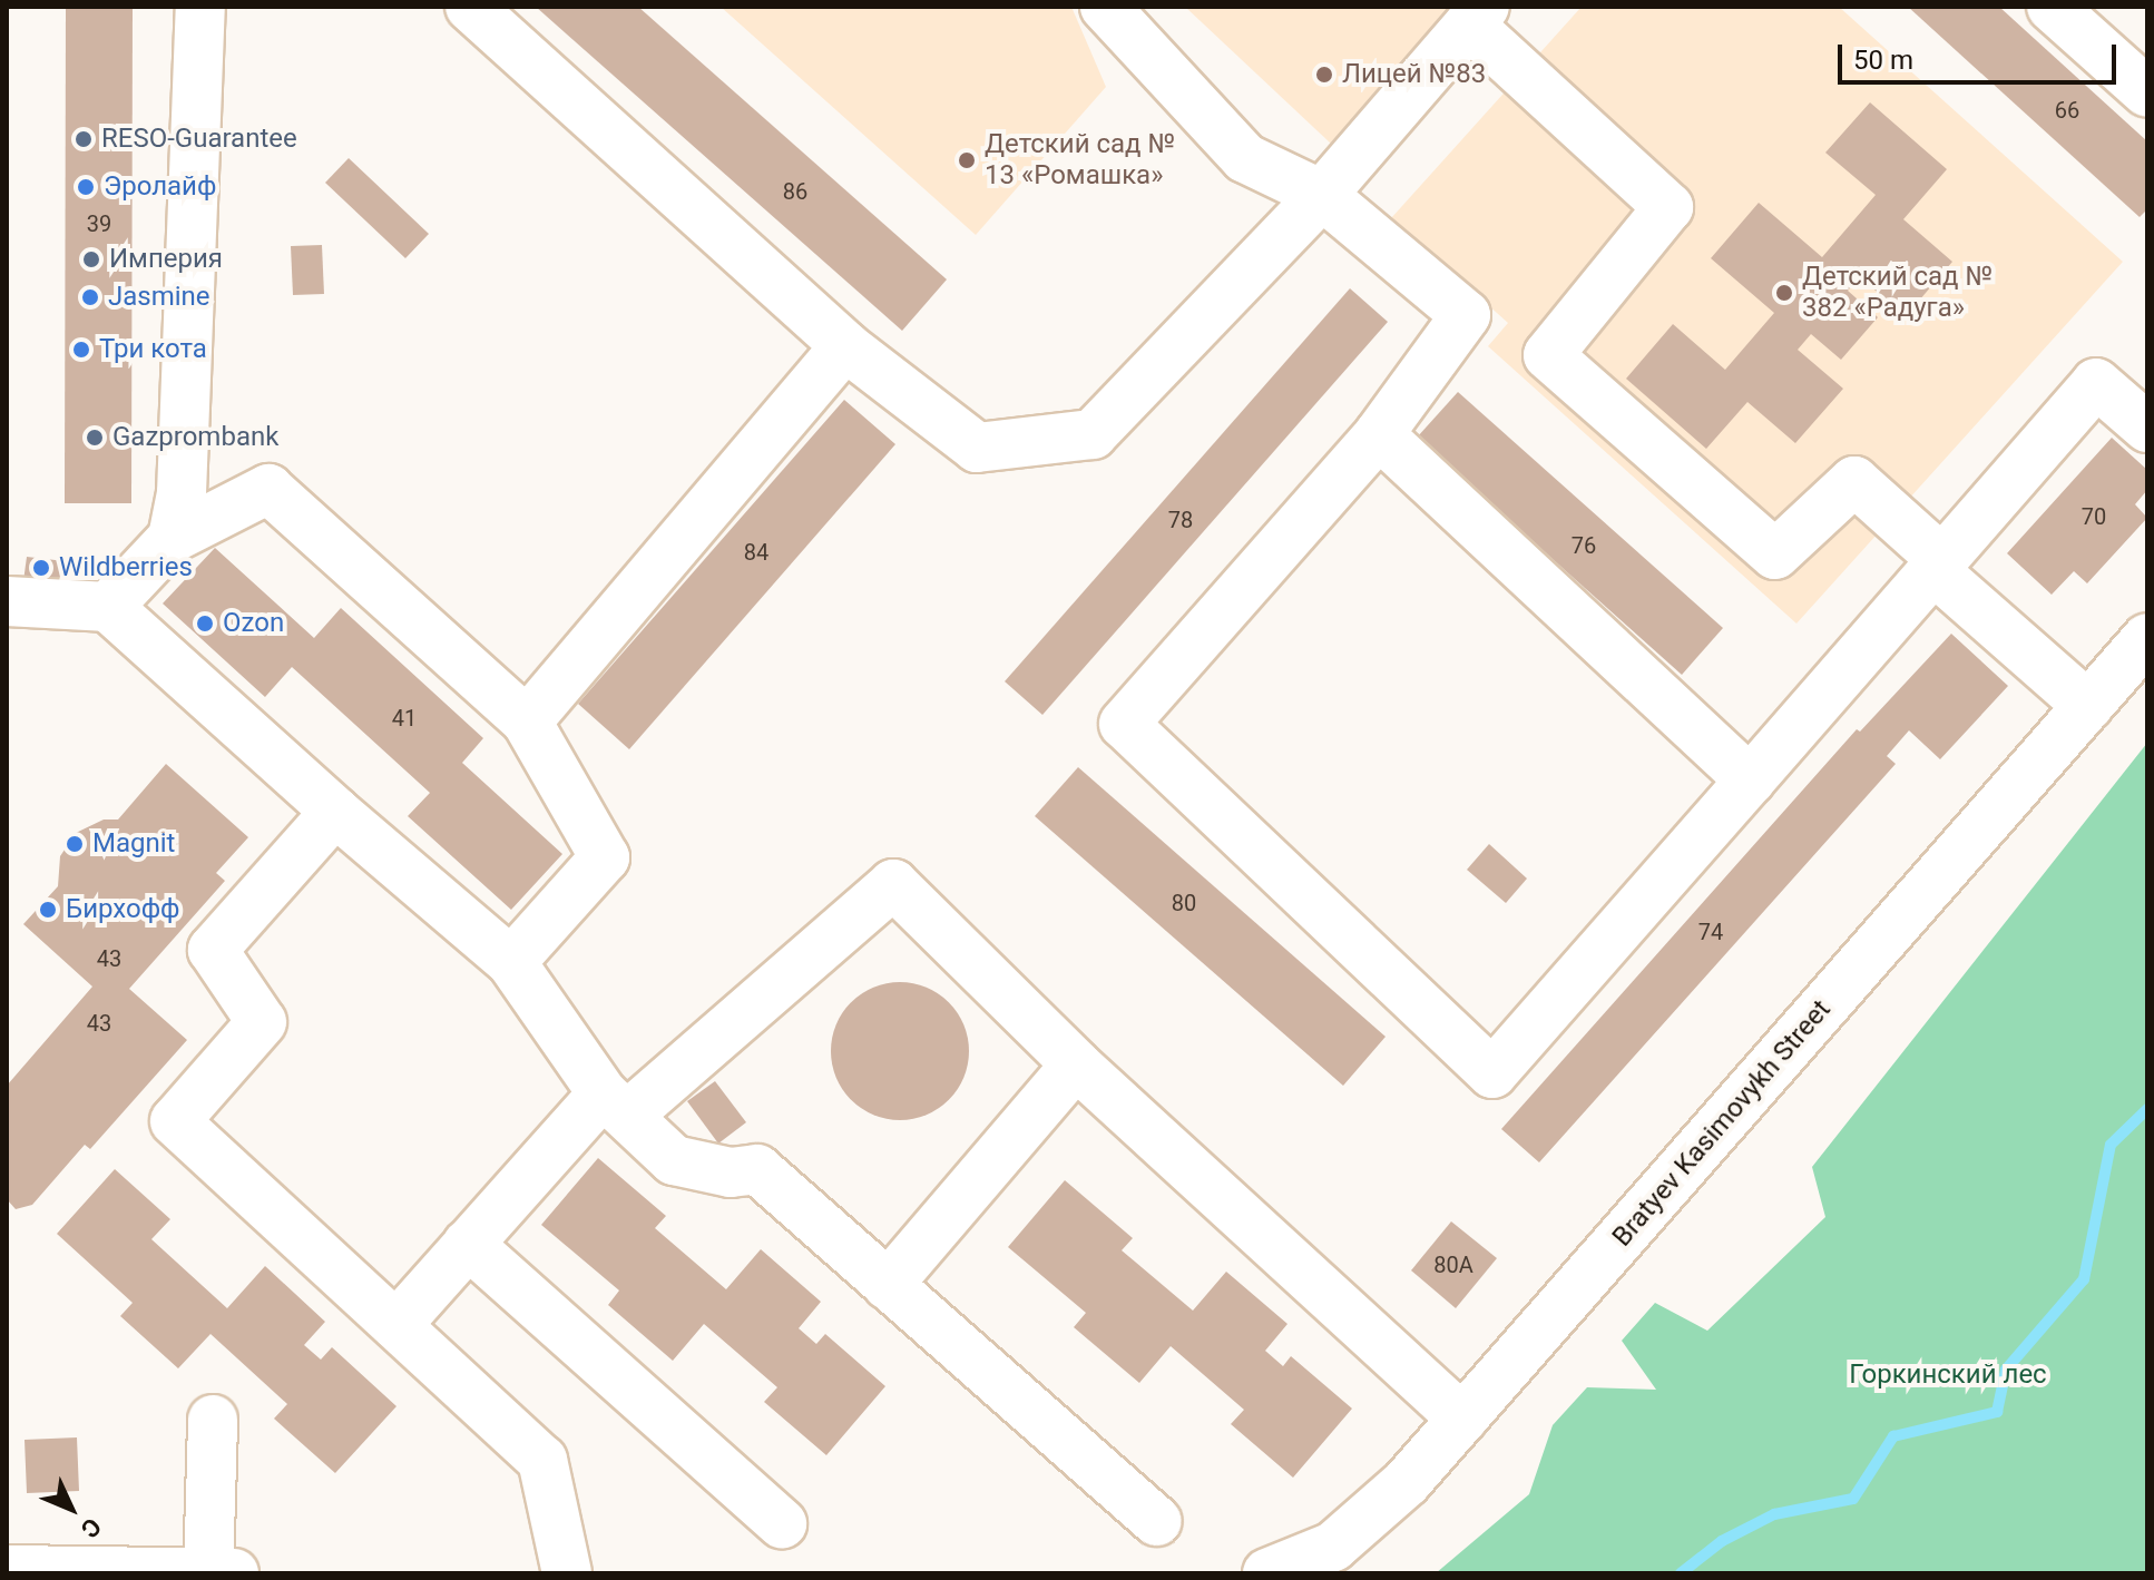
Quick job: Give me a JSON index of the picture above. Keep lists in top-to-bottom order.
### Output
{
  "streets": {
    "street": ["Bratyev Kasimovykh Street"]
  },
  "parks": ["Горкинский лес"],
  "places": [
    "Лицей №83",
    "RESO-Guarantee",
    "Детский сад № 13 «Ромашка»",
    "Эролайф",
    "Империя",
    "Детский сад № 382 «Радуга»",
    "Jasmine",
    "Три кота",
    "Gazprombank",
    "Wildberries",
    "Ozon",
    "Magnit",
    "Бирхофф"
  ],
  "house_numbers": [
    "66",
    "86",
    "39",
    "70",
    "78",
    "76",
    "84",
    "41",
    "80",
    "74",
    "43",
    "43",
    "80А"
  ],
  "scale_bar": "50 m",
  "north": "bottom right"
}
